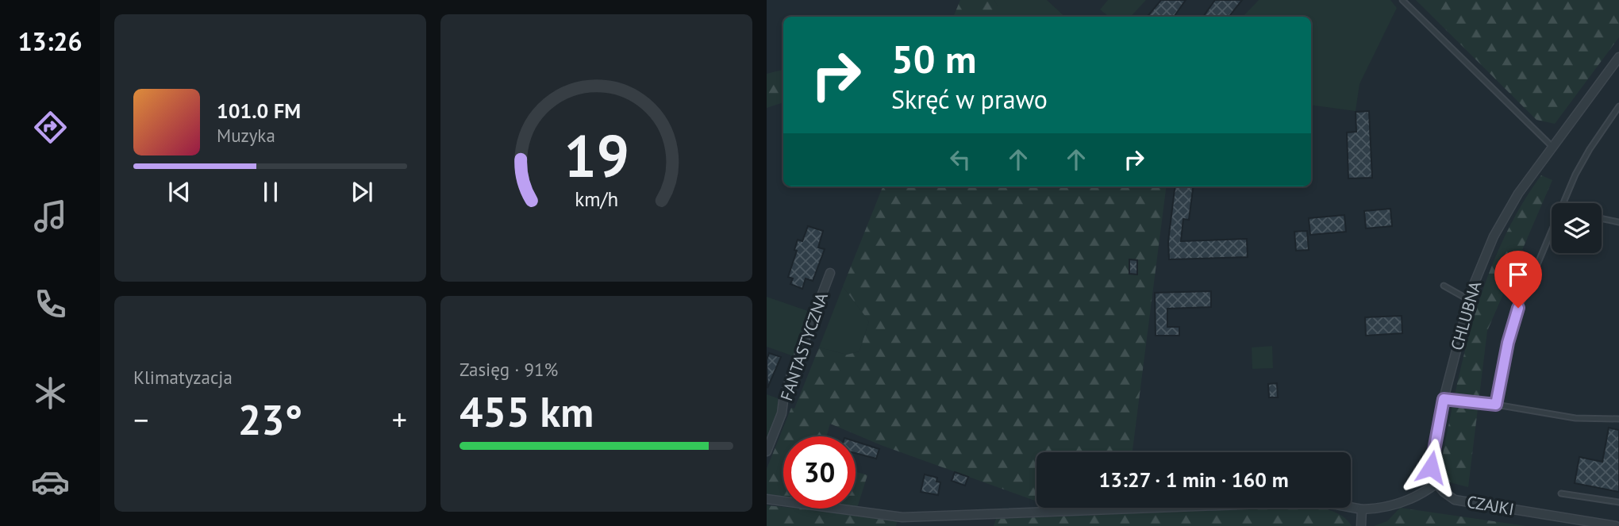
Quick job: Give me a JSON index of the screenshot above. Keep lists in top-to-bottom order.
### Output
{
  "streets": {
    "street": ["CHLUBNA", "FANTASTYCZNA", "CZAJKI"]
  },
  "crossings": [
    ["CHLUBNA", "CZAJKI"]
  ],
  "page": {
    "tabs": "13:26",
    "turn": ["50 m", "Skręć w prawo"],
    "song": ["101.0 FM", "Muzyka"],
    "tile": [
      "Klimatyzacja",
      ["Zasięg · 91%", "455 km"]
    ],
    "heat": ["−", "23°", "+"],
    "limit": "30",
    "trip": "13:27 · 1 min · 160 m",
    "gauge": ["19", "km/h"]
  }
}
